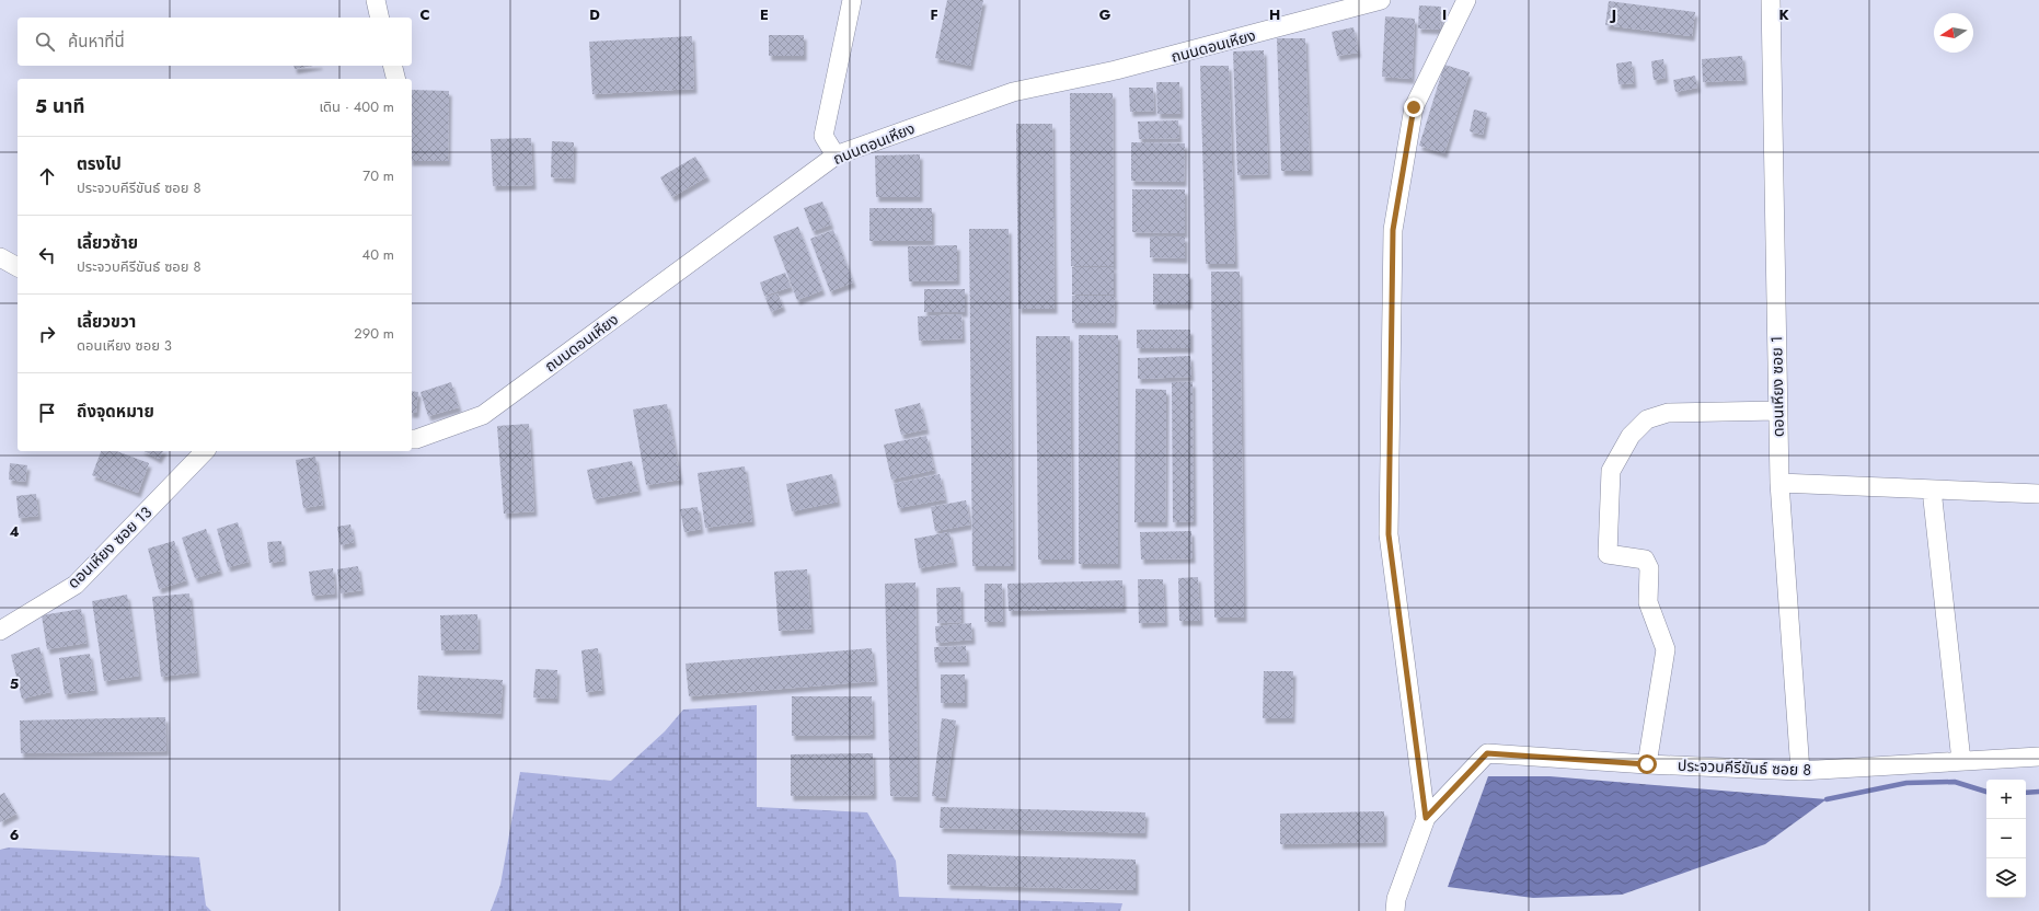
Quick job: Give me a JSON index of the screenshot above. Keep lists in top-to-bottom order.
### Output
{
  "streets": {
    "street": [
      "ถนนดอนเหียง",
      "ดอนเหียง ซอย 1",
      "ดอนเหียง ซอย 13",
      "ประจวบคีรีขันธ์ ซอย 8"
    ]
  },
  "crossings": [
    ["ดอนเหียง ซอย 1", "ประจวบคีรีขันธ์ ซอย 8"]
  ],
  "north": "left",
  "page": {
    "search": "ค้นหาที่นี่",
    "heading": ["5 นาที", "เดิน · 400 m"],
    "list": [
      ["ตรงไป", "ประจวบคีรีขันธ์ ซอย 8", "70 m"],
      ["เลี้ยวซ้าย", "ประจวบคีรีขันธ์ ซอย 8", "40 m"],
      ["เลี้ยวขวา", "ดอนเหียง ซอย 3", "290 m"],
      "ถึงจุดหมาย"
    ],
    "map_buttons": ["+", "−"]
  },
  "grid": {
    "columns": [
      "C",
      "D",
      "E",
      "F",
      "G",
      "H",
      "I",
      "J",
      "K"
    ],
    "rows": ["4", "5", "6"]
  }
}
